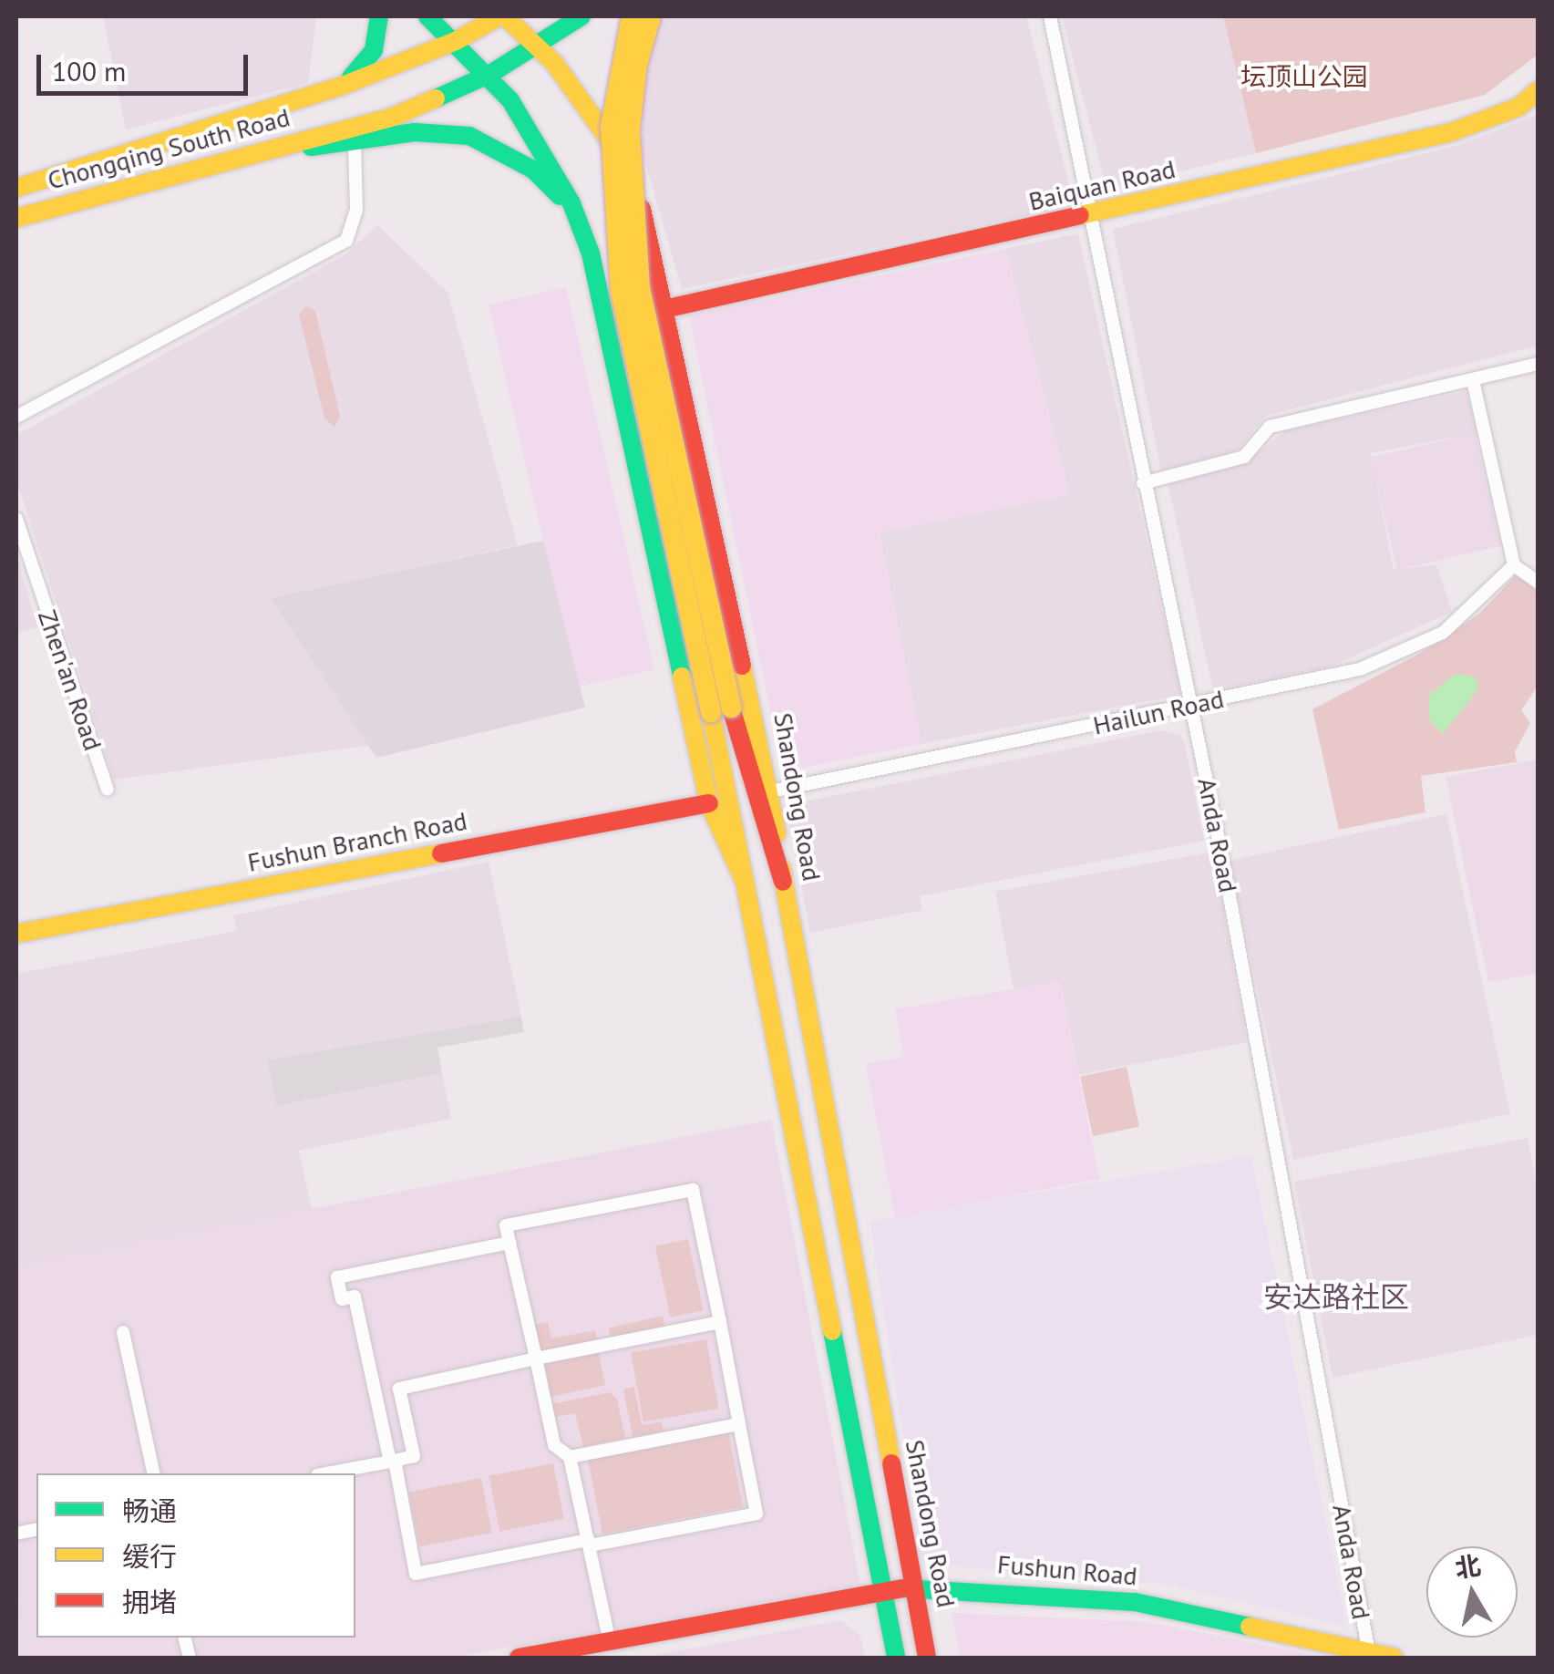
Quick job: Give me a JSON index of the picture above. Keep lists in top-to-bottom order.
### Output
{
  "streets": {
    "main road": [
      "Chongqing South Road",
      "Baiquan Road",
      "Shandong Road",
      "Fushun Branch Road",
      "Fushun Road"
    ],
    "street": ["Zhen'an Road", "Hailun Road", "Anda Road"]
  },
  "crossings": [
    ["Chongqing South Road", "Shandong Road"],
    ["Baiquan Road", "Shandong Road"],
    ["Baiquan Road", "Anda Road"],
    ["Hailun Road", "Shandong Road"],
    ["Hailun Road", "Anda Road"],
    ["Shandong Road", "Fushun Road"],
    ["Anda Road", "Fushun Road"]
  ],
  "districts": ["安达路社区"],
  "parks": ["坛顶山公园"],
  "legend": ["畅通", "缓行", "拥堵"],
  "scale_bar": "100 m",
  "north": "top"
}
